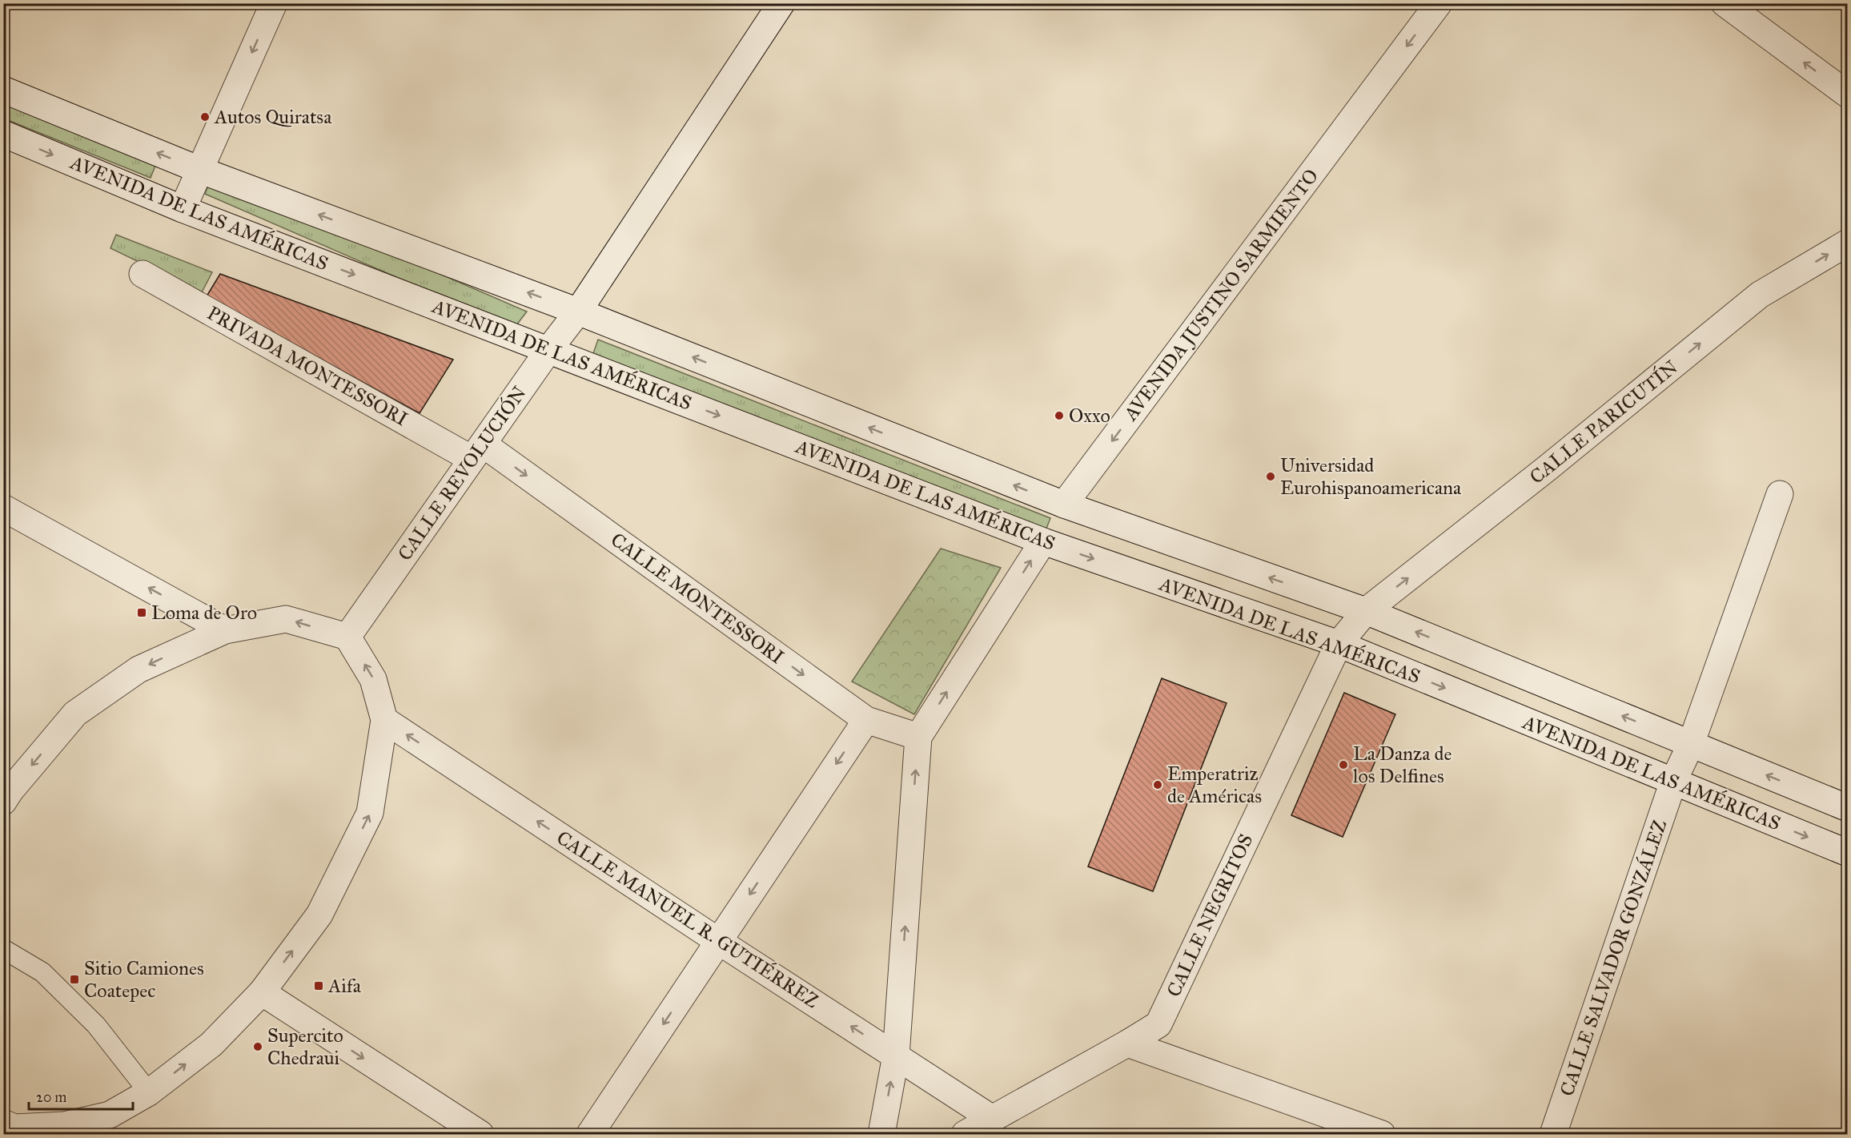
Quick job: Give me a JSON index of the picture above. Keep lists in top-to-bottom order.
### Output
{
  "streets": {
    "street": [
      "AVENIDA DE LAS AMÉRICAS",
      "AVENIDA JUSTINO SARMIENTO",
      "PRIVADA MONTESSORI",
      "CALLE PARICUTÍN",
      "CALLE REVOLUCIÓN",
      "CALLE MONTESSORI",
      "CALLE NEGRITOS",
      "CALLE MANUEL R. GUTIÉRREZ",
      "CALLE SALVADOR GONZÁLEZ"
    ]
  },
  "crossings": [
    ["AVENIDA DE LAS AMÉRICAS", "AVENIDA JUSTINO SARMIENTO"],
    ["AVENIDA DE LAS AMÉRICAS", "CALLE PARICUTÍN"],
    ["AVENIDA DE LAS AMÉRICAS", "CALLE REVOLUCIÓN"],
    ["AVENIDA DE LAS AMÉRICAS", "CALLE NEGRITOS"],
    ["AVENIDA DE LAS AMÉRICAS", "CALLE SALVADOR GONZÁLEZ"],
    ["AVENIDA JUSTINO SARMIENTO", "CALLE MONTESSORI"],
    ["PRIVADA MONTESSORI", "CALLE REVOLUCIÓN"],
    ["PRIVADA MONTESSORI", "CALLE MONTESSORI"],
    ["CALLE PARICUTÍN", "CALLE NEGRITOS"],
    ["CALLE REVOLUCIÓN", "CALLE MONTESSORI"],
    ["CALLE NEGRITOS", "CALLE MANUEL R. GUTIÉRREZ"]
  ],
  "one_way": ["CALLE PARICUTÍN", "CALLE MONTESSORI", "CALLE MANUEL R. GUTIÉRREZ"],
  "places": {
    "other": [
      "Autos Quiratsa",
      "Oxxo",
      "Universidad Eurohispanoamericana",
      "La Danza de los Delfines",
      "Emperatriz de Américas",
      "Supercito Chedraui"
    ],
    "transit": ["Loma de Oro", "Sitio Camiones Coatepec", "Aifa"]
  },
  "scale_bar": "20 m"
}
